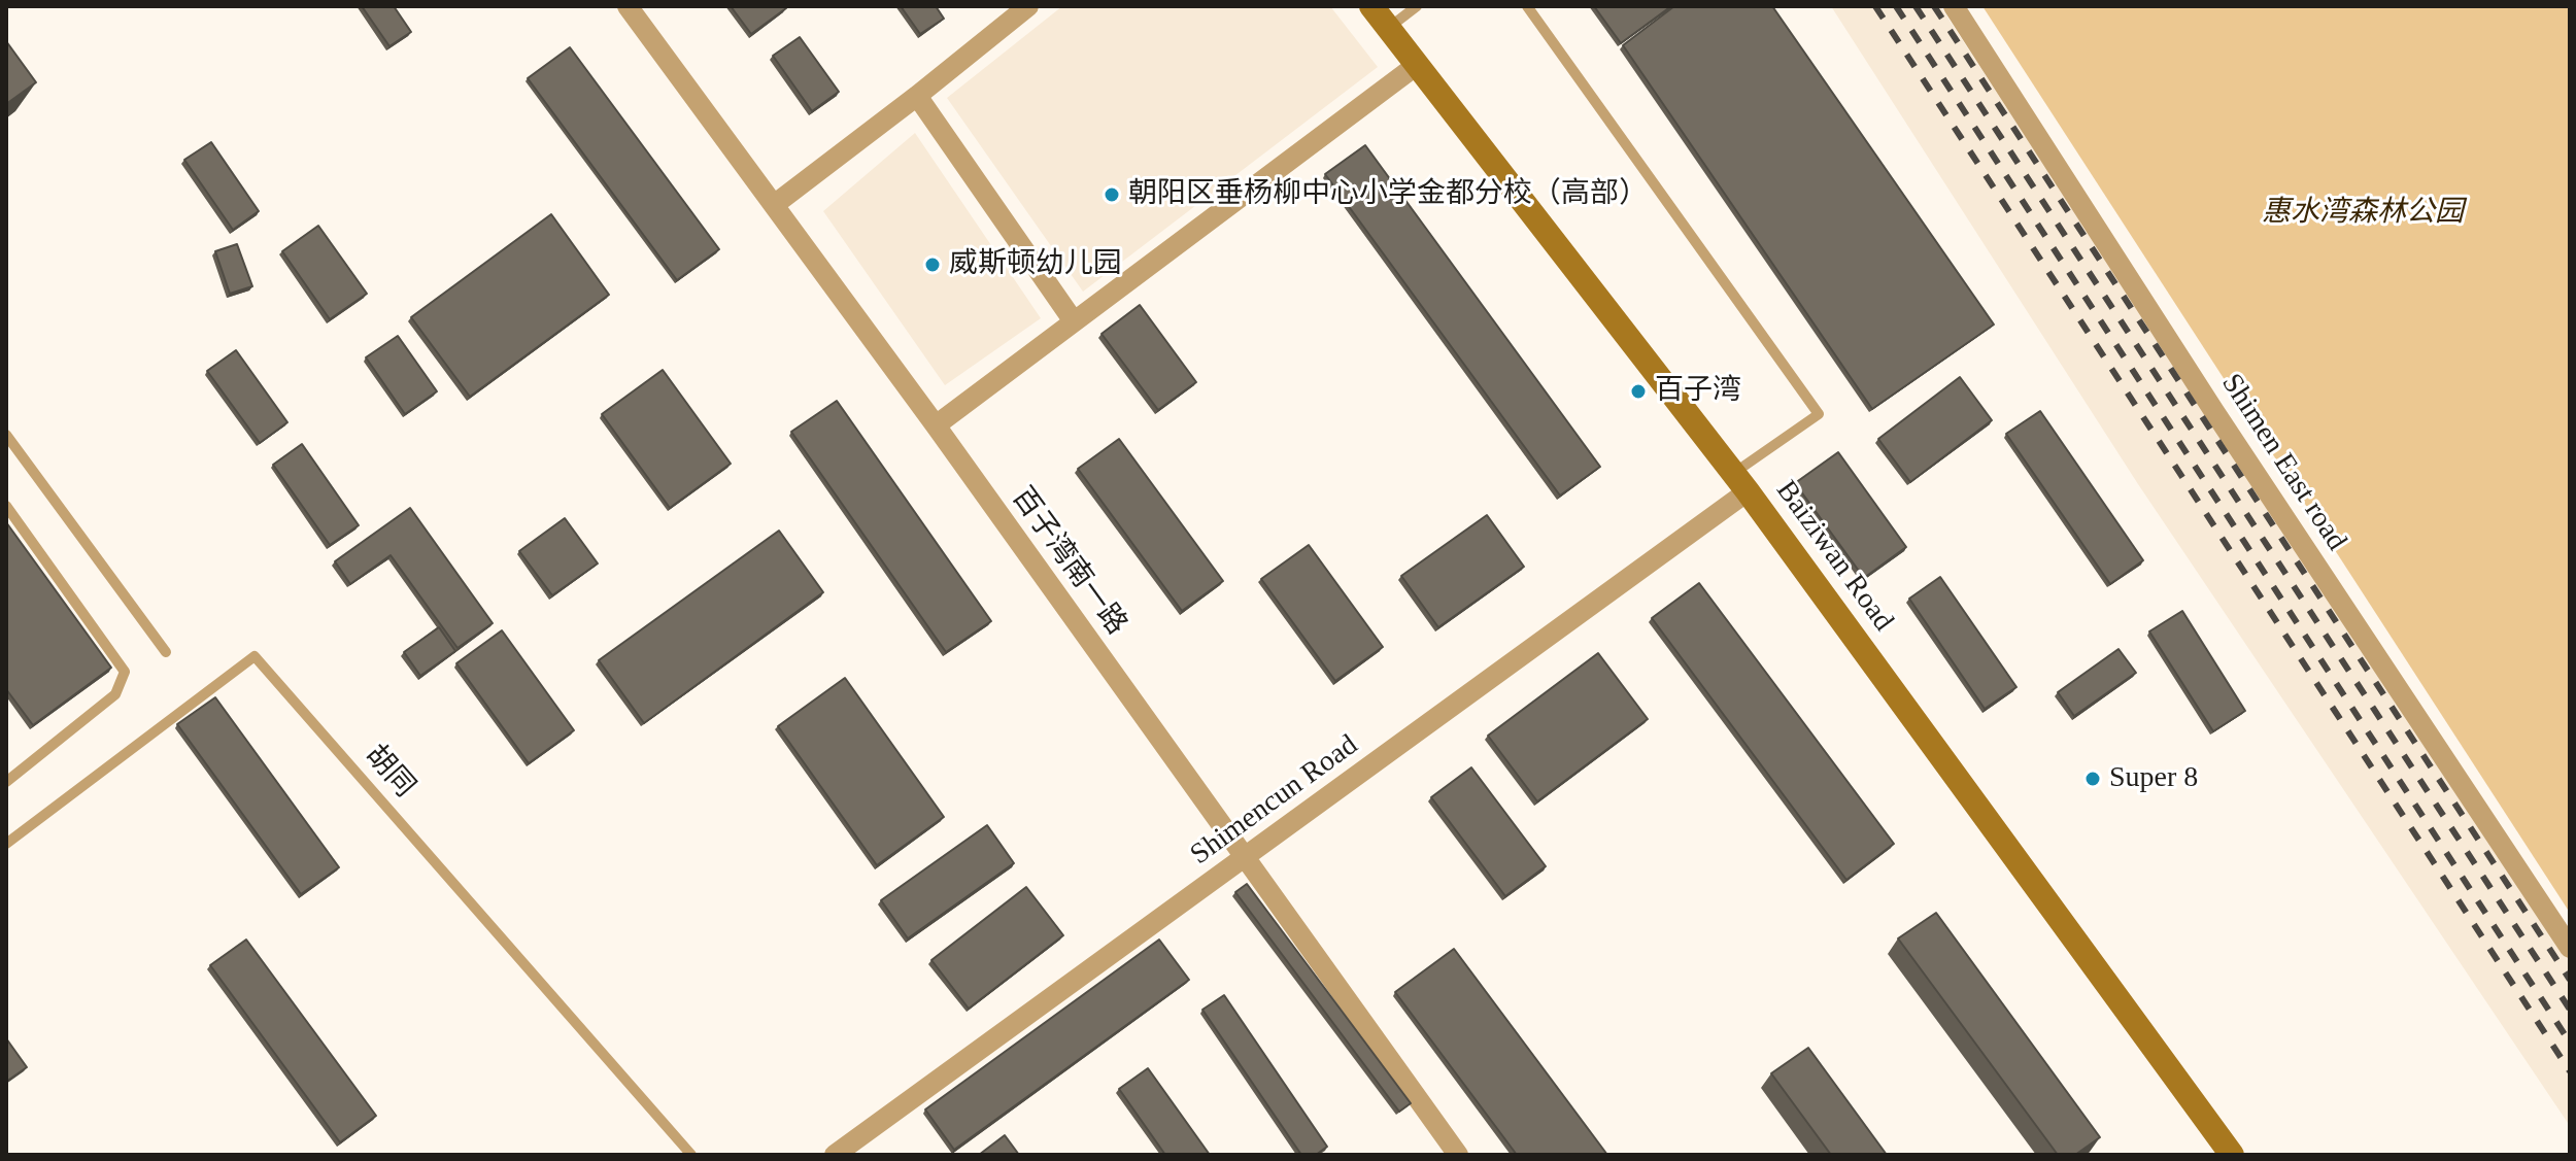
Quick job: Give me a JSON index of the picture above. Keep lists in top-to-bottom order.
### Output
{
  "streets": {
    "street": [
      "Shimen East road",
      "Baiziwan Road",
      "百子湾南一路",
      "Shimencun Road"
    ],
    "lane": ["胡同"]
  },
  "crossings": [
    ["Baiziwan Road", "Shimencun Road"],
    ["百子湾南一路", "Shimencun Road"]
  ],
  "parks": ["惠水湾森林公园"],
  "places": [
    "朝阳区垂杨柳中心小学金都分校（高部）",
    "威斯顿幼儿园",
    "百子湾",
    "Super 8"
  ]
}
